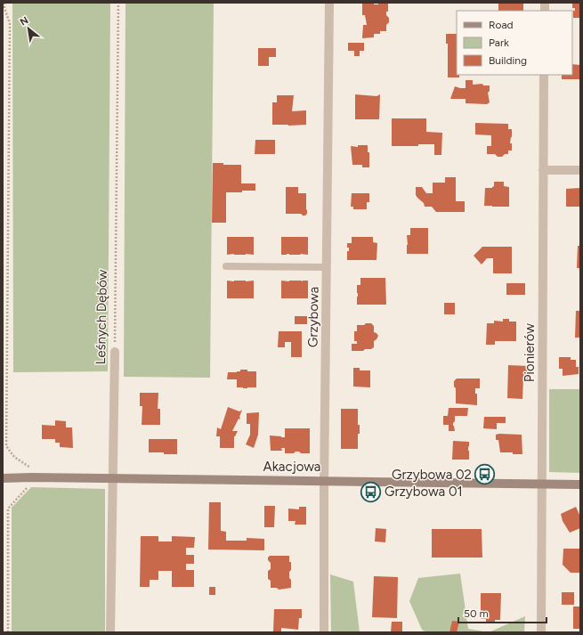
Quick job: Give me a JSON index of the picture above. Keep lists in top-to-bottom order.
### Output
{
  "streets": {
    "street": [
      "Leśnych Dębów",
      "Grzybowa",
      "Pionierów",
      "Akacjowa"
    ]
  },
  "crossings": [
    ["Leśnych Dębów", "Akacjowa"],
    ["Grzybowa", "Akacjowa"],
    ["Pionierów", "Akacjowa"]
  ],
  "places": {
    "bus stop": ["Grzybowa 02", "Grzybowa 01"]
  },
  "legend": ["Road", "Park", "Building"],
  "scale_bar": "50 m",
  "north": "top left"
}
